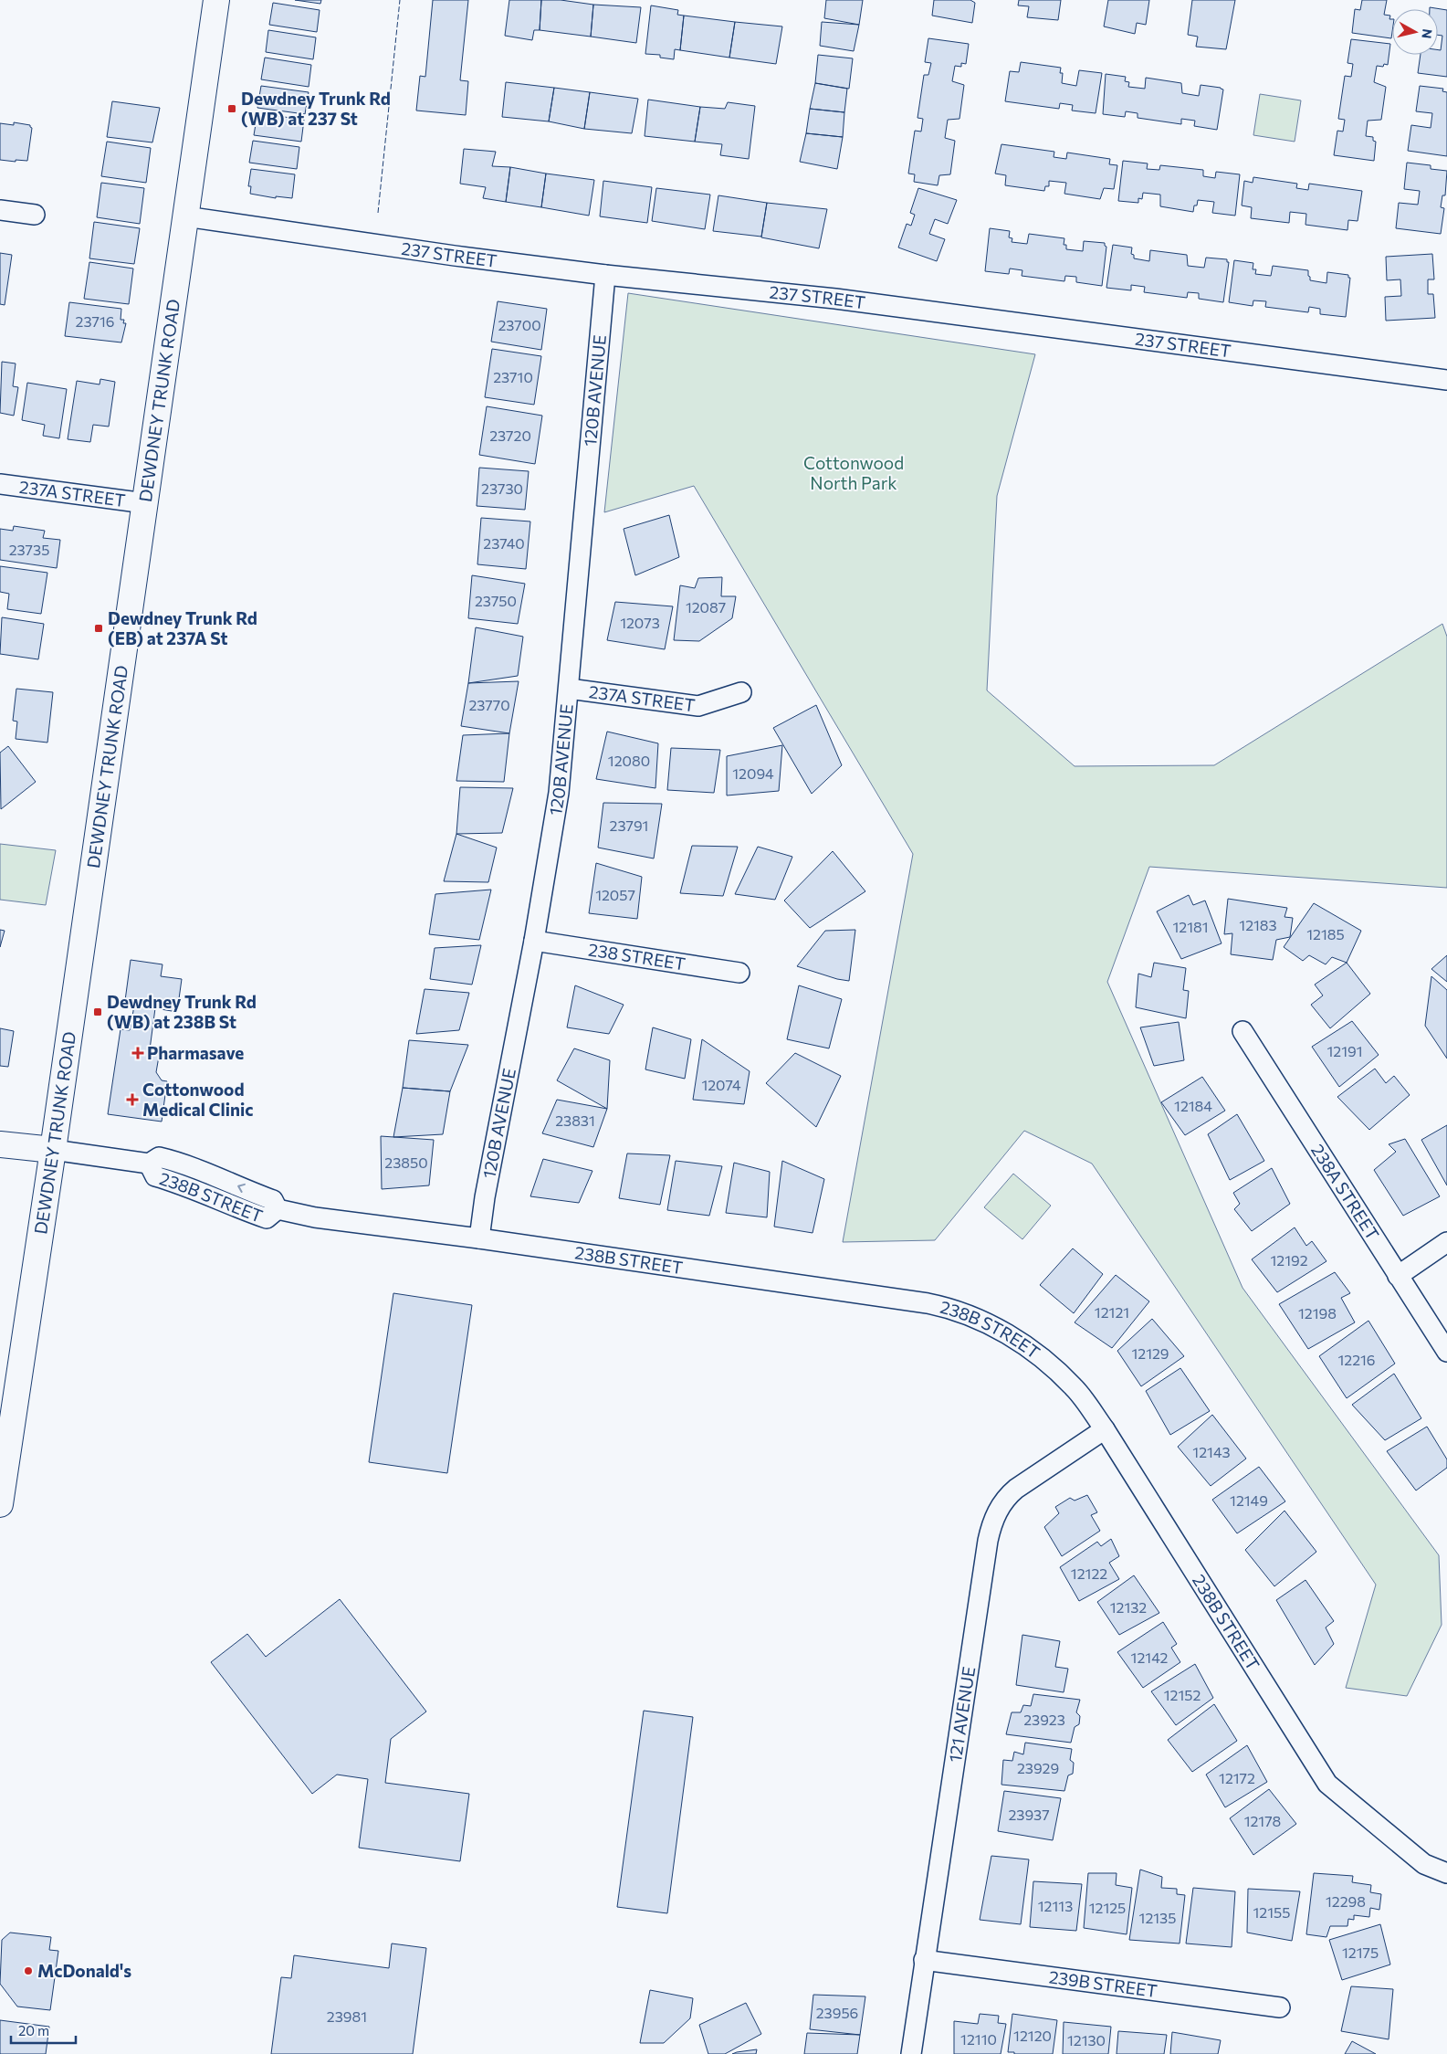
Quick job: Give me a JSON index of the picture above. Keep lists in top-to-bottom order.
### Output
{
  "streets": {
    "main road": ["DEWDNEY TRUNK ROAD", "238B STREET"],
    "street": [
      "237 STREET",
      "120B AVENUE",
      "237A STREET",
      "238 STREET",
      "238A STREET",
      "121 AVENUE",
      "239B STREET"
    ]
  },
  "crossings": [
    ["237 STREET", "120B AVENUE"],
    ["237 STREET", "DEWDNEY TRUNK ROAD"],
    ["120B AVENUE", "237A STREET"],
    ["120B AVENUE", "238 STREET"],
    ["120B AVENUE", "238B STREET"],
    ["DEWDNEY TRUNK ROAD", "237A STREET"],
    ["DEWDNEY TRUNK ROAD", "238B STREET"],
    ["238B STREET", "121 AVENUE"],
    ["121 AVENUE", "239B STREET"]
  ],
  "parks": ["Cottonwood North Park"],
  "places": {
    "transit": ["Dewdney Trunk Rd (WB) at 237 St", "Dewdney Trunk Rd (EB) at 237A St", "Dewdney Trunk Rd (WB) at 238B St"],
    "health": ["Pharmasave", "Cottonwood Medical Clinic"],
    "other": ["McDonald's"]
  },
  "house_numbers": [
    "23716",
    "23700",
    "23710",
    "23720",
    "23730",
    "23740",
    "23735",
    "23750",
    "12087",
    "12073",
    "23770",
    "12080",
    "12094",
    "23791",
    "12057",
    "12183",
    "12181",
    "12185",
    "12191",
    "12074",
    "12184",
    "23831",
    "23850",
    "12192",
    "12121",
    "12198",
    "12129",
    "12216",
    "12143",
    "12149",
    "12122",
    "12132",
    "12142",
    "12152",
    "23923",
    "23929",
    "12172",
    "23937",
    "12178",
    "12298",
    "12113",
    "12125",
    "12155",
    "12135",
    "12175",
    "23956",
    "23981",
    "12120",
    "12110",
    "12130"
  ],
  "scale_bar": "20 m",
  "north": "right"
}
